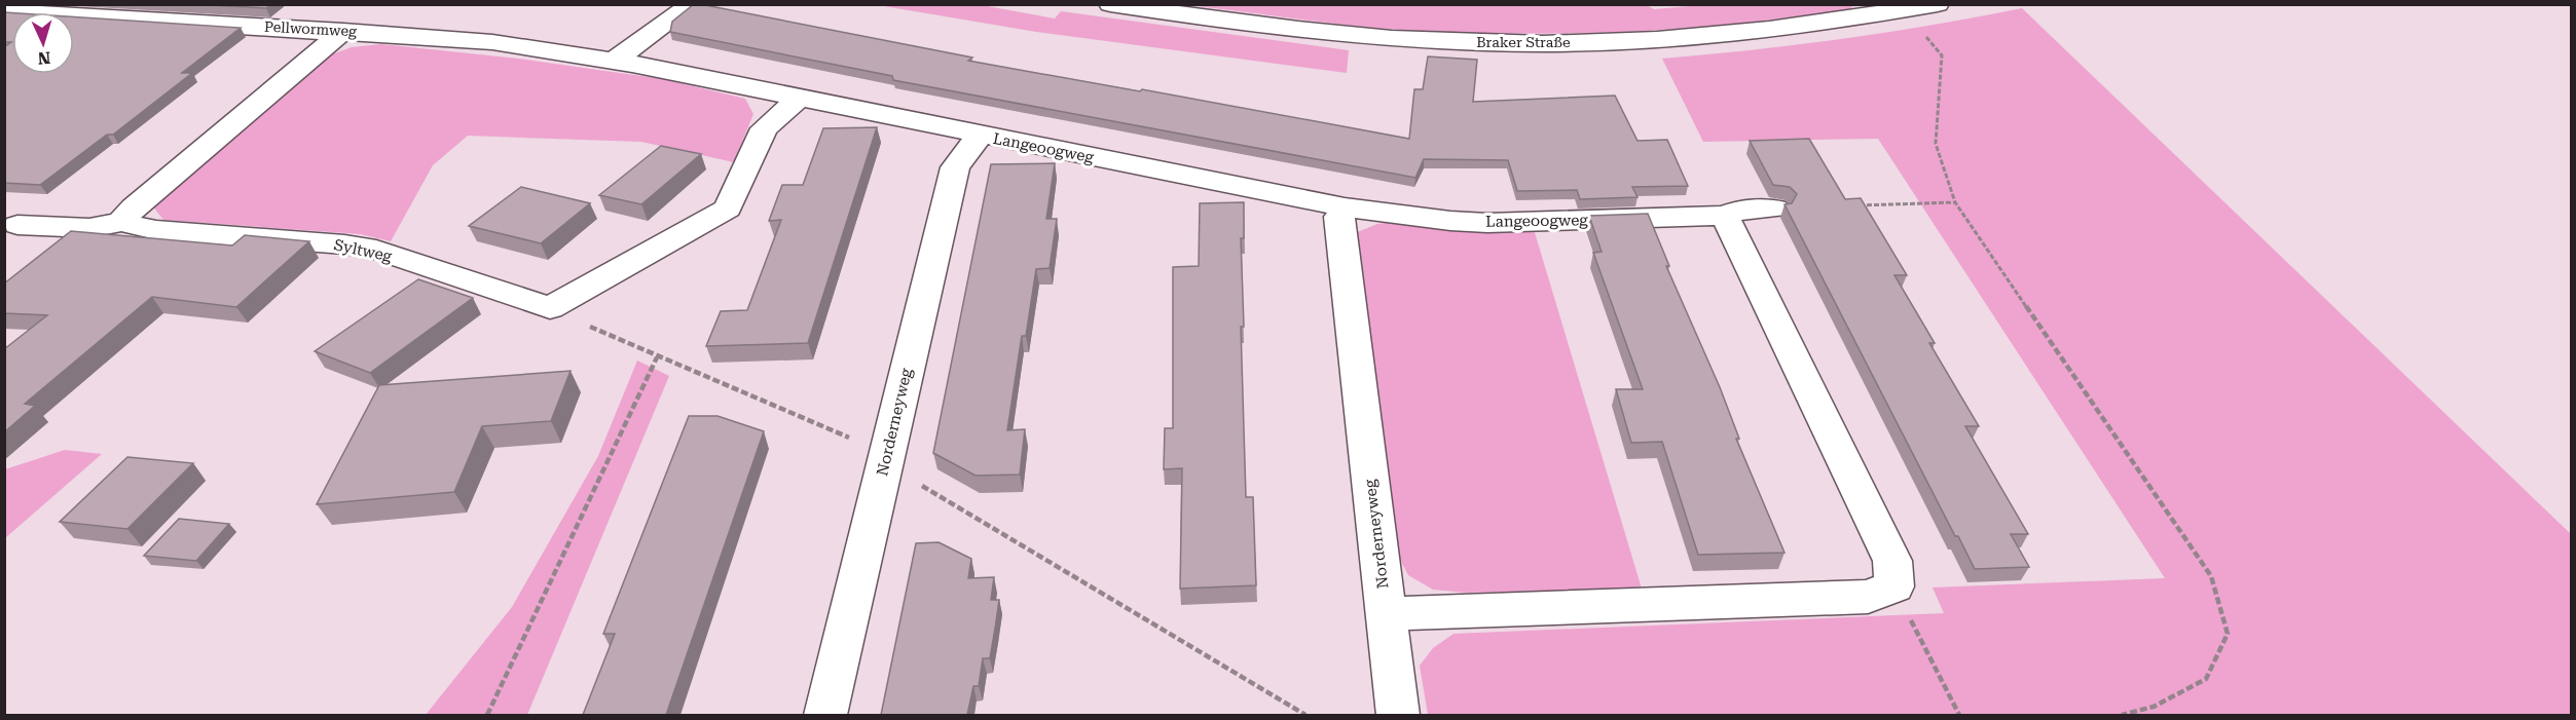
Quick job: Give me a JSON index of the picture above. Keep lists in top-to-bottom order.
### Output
{
  "streets": {
    "street": [
      "Pellwormweg",
      "Braker Straße",
      "Langeoogweg",
      "Syltweg",
      "Norderneyweg"
    ]
  },
  "crossings": [
    ["Pellwormweg", "Langeoogweg"],
    ["Langeoogweg", "Norderneyweg"]
  ],
  "north": "bottom"
}
